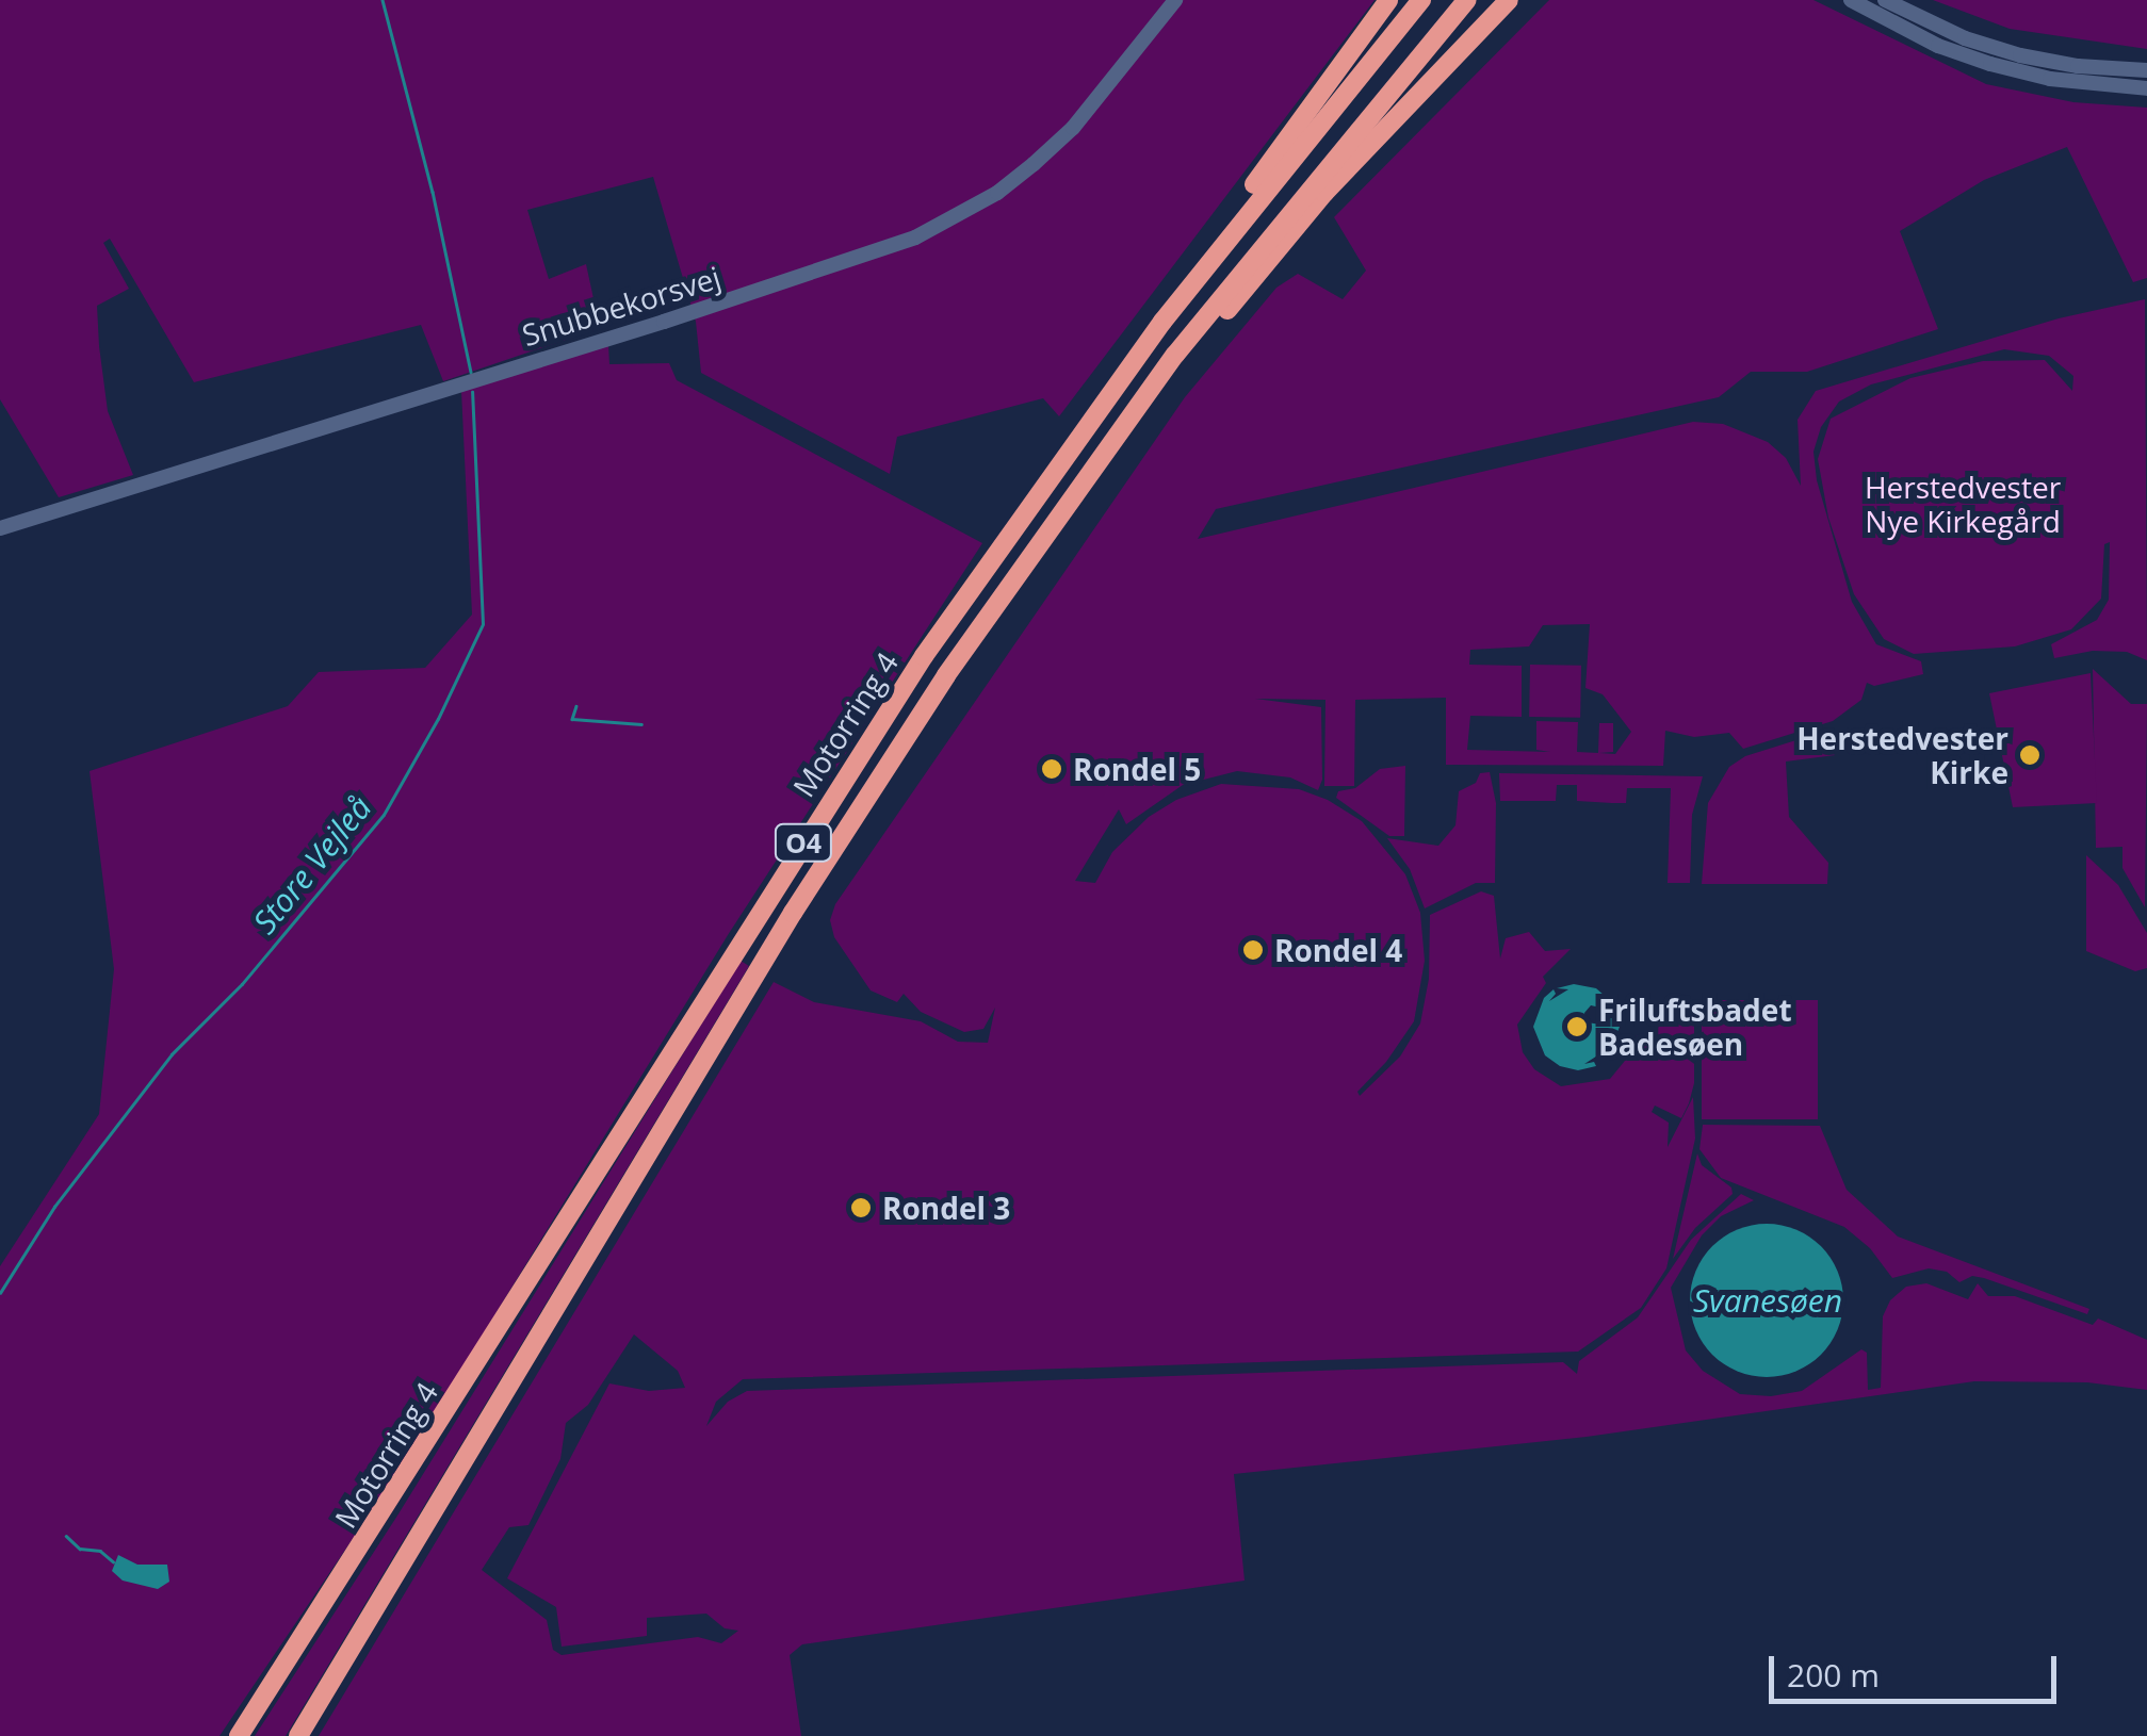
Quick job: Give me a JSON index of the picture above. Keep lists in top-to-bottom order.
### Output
{
  "streets": {
    "highway": ["Motorring 4", "O4"],
    "street": ["Snubbekorsvej"]
  },
  "crossings": [
    ["Motorring 4", "O4"]
  ],
  "water": ["Store Vejleå", "Svanesøen"],
  "parks": ["Herstedvester Nye Kirkegård"],
  "places": [
    "Herstedvester Kirke",
    "Rondel 5",
    "Rondel 4",
    "Friluftsbadet Badesøen",
    "Rondel 3"
  ],
  "scale_bar": "200 m"
}
